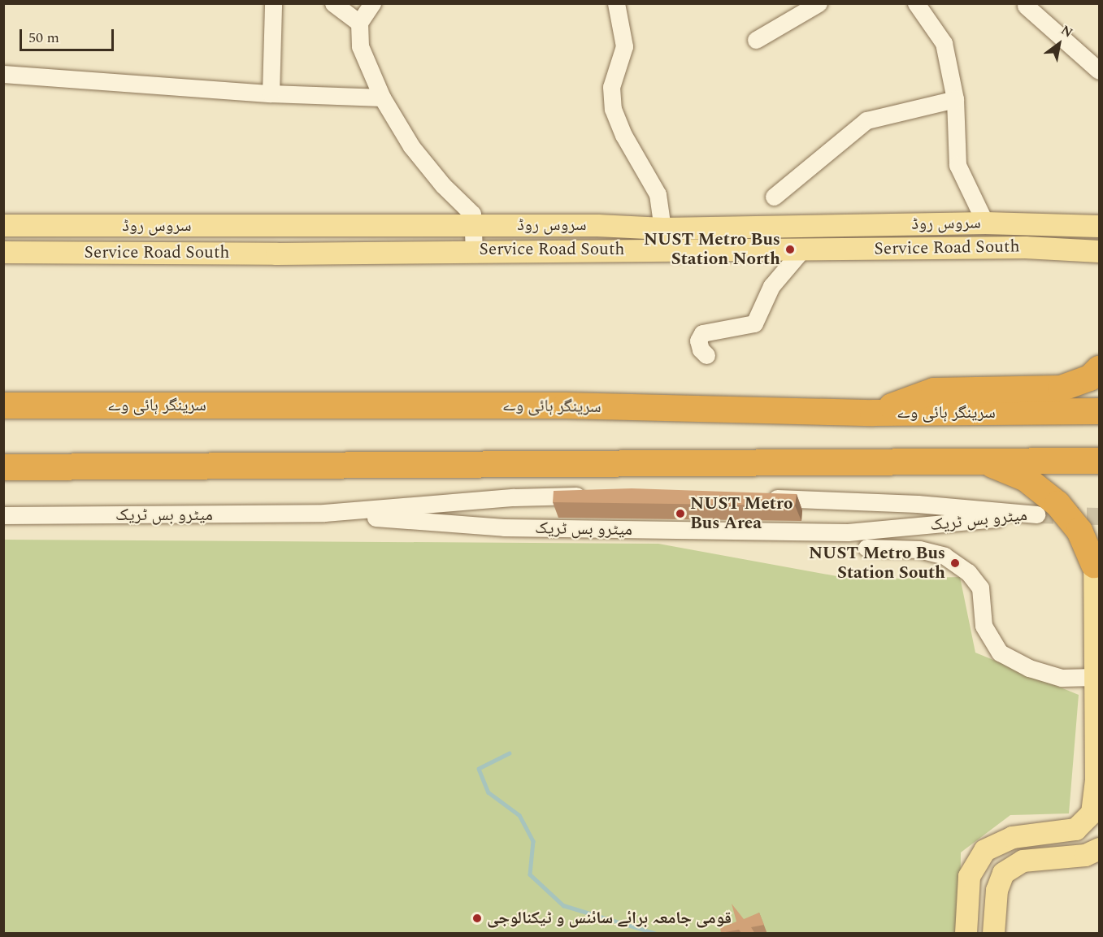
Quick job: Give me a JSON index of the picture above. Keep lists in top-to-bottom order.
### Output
{
  "streets": {
    "highway": ["سرینگر ہائی وے"],
    "main road": ["سروس روڈ", "Service Road South"],
    "street": ["میٹرو بس ٹریک"]
  },
  "places": [
    "NUST Metro Bus Station North",
    "NUST Metro Bus Area",
    "NUST Metro Bus Station South",
    "قومی جامعہ برائے سائنس و ٹیکنالوجی"
  ],
  "scale_bar": "50 m",
  "north": "top right"
}
